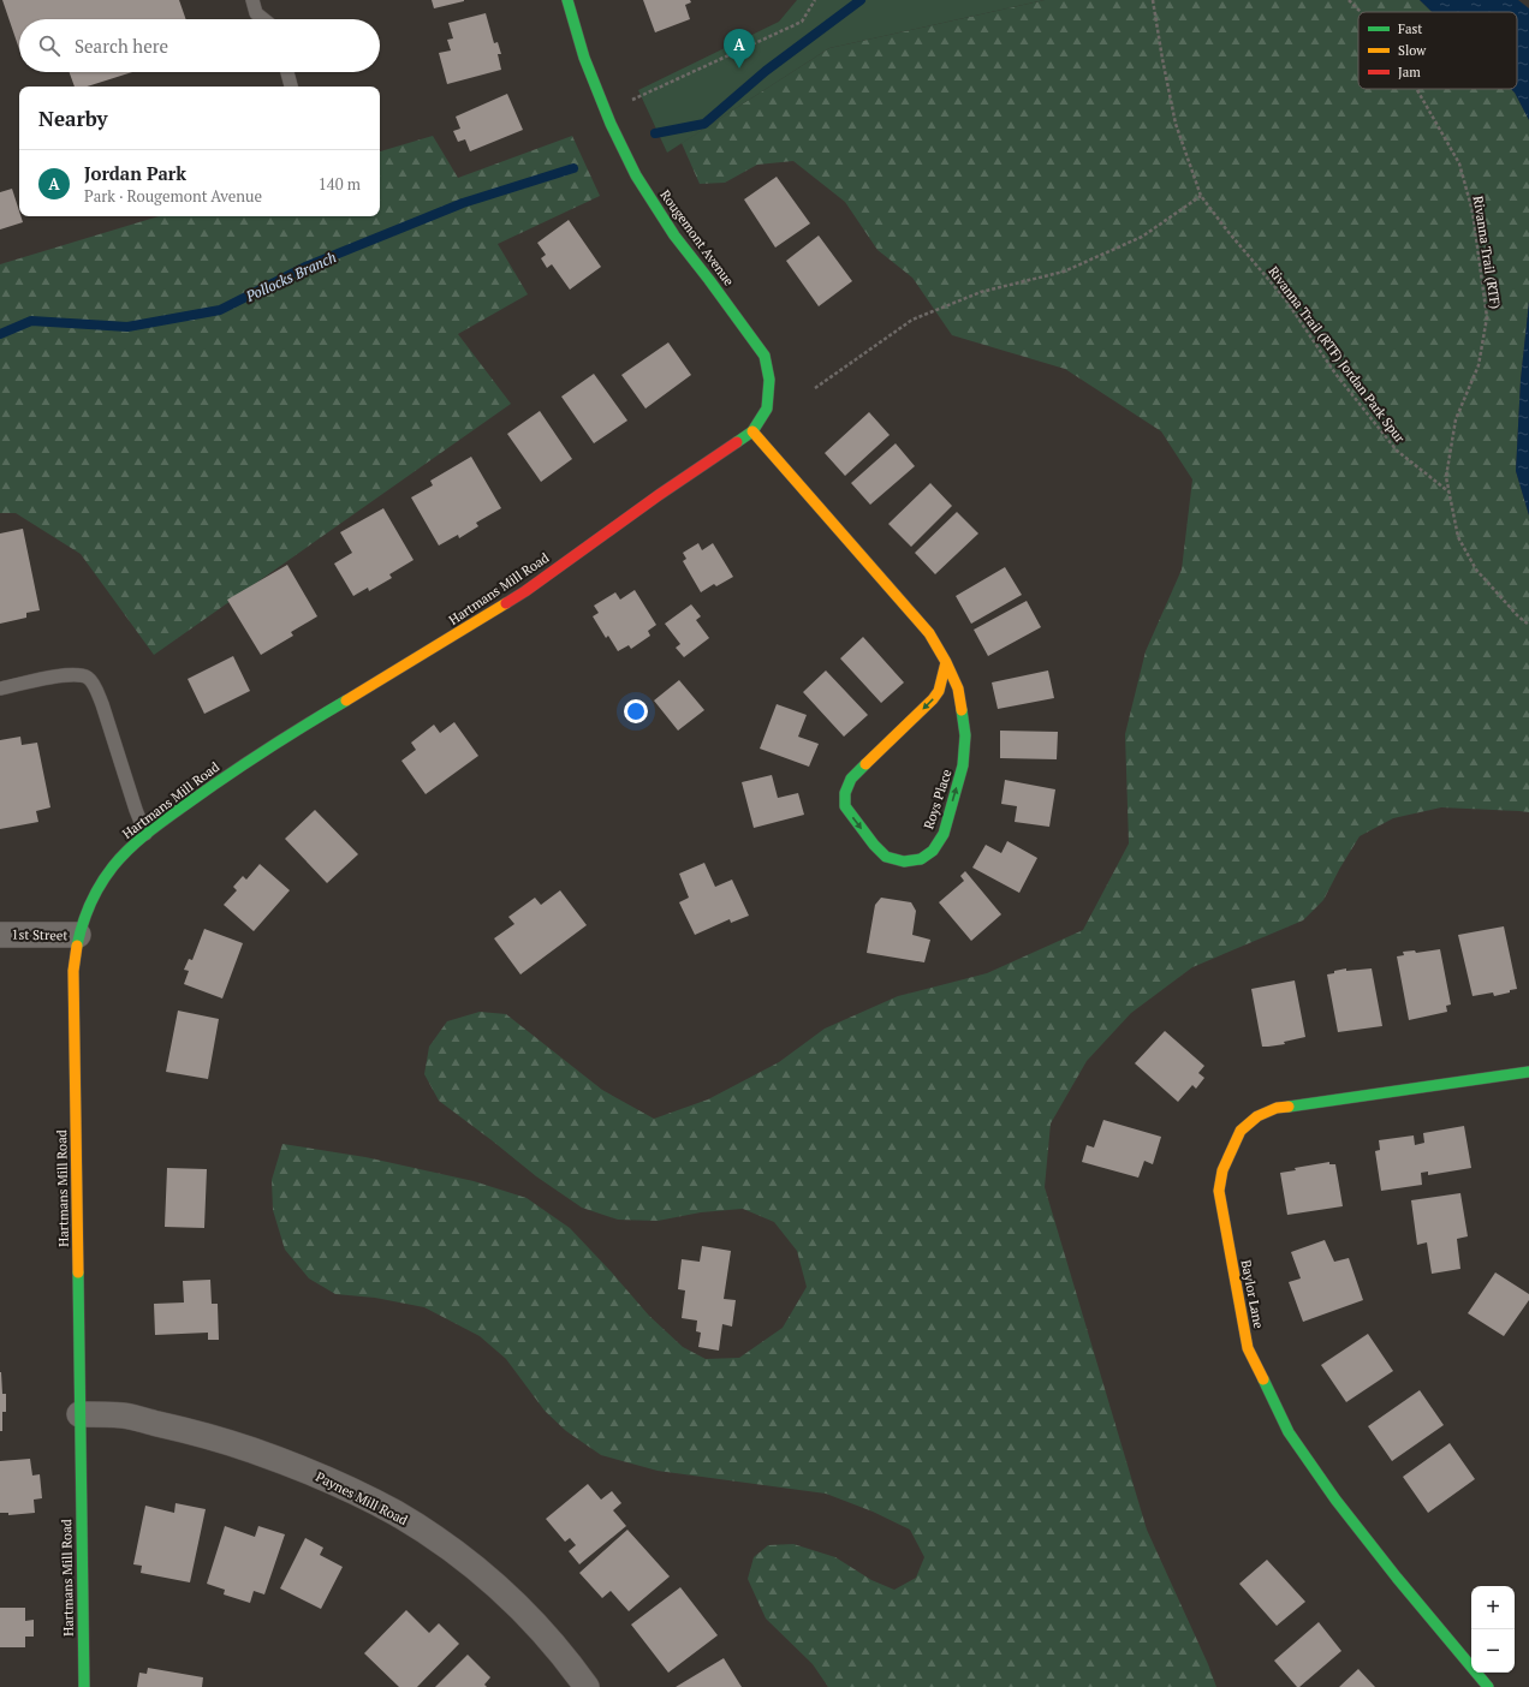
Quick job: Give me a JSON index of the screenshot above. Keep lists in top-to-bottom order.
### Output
{
  "streets": {
    "street": [
      "Rougemont Avenue",
      "Hartmans Mill Road",
      "Roys Place",
      "1st Street",
      "Baylor Lane",
      "Paynes Mill Road"
    ],
    "path": ["Rivanna Trail (RTF)", "Rivanna Trail (RTF) Jordan Park Spur"]
  },
  "crossings": [
    ["Rougemont Avenue", "Hartmans Mill Road"],
    ["Rivanna Trail (RTF)", "Rivanna Trail (RTF) Jordan Park Spur"],
    ["Hartmans Mill Road", "Roys Place"],
    ["Hartmans Mill Road", "1st Street"],
    ["Hartmans Mill Road", "Paynes Mill Road"]
  ],
  "water": ["Pollocks Branch"],
  "legend": ["Fast", "Slow", "Jam"],
  "page": {
    "search": "Search here",
    "pins": "A",
    "heading": "Nearby",
    "list": [
      {
        "mark": "A",
        "name": "Jordan Park",
        "note": "Park · Rougemont Avenue",
        "value": "140 m"
      }
    ],
    "map_buttons": ["+", "−"]
  }
}
